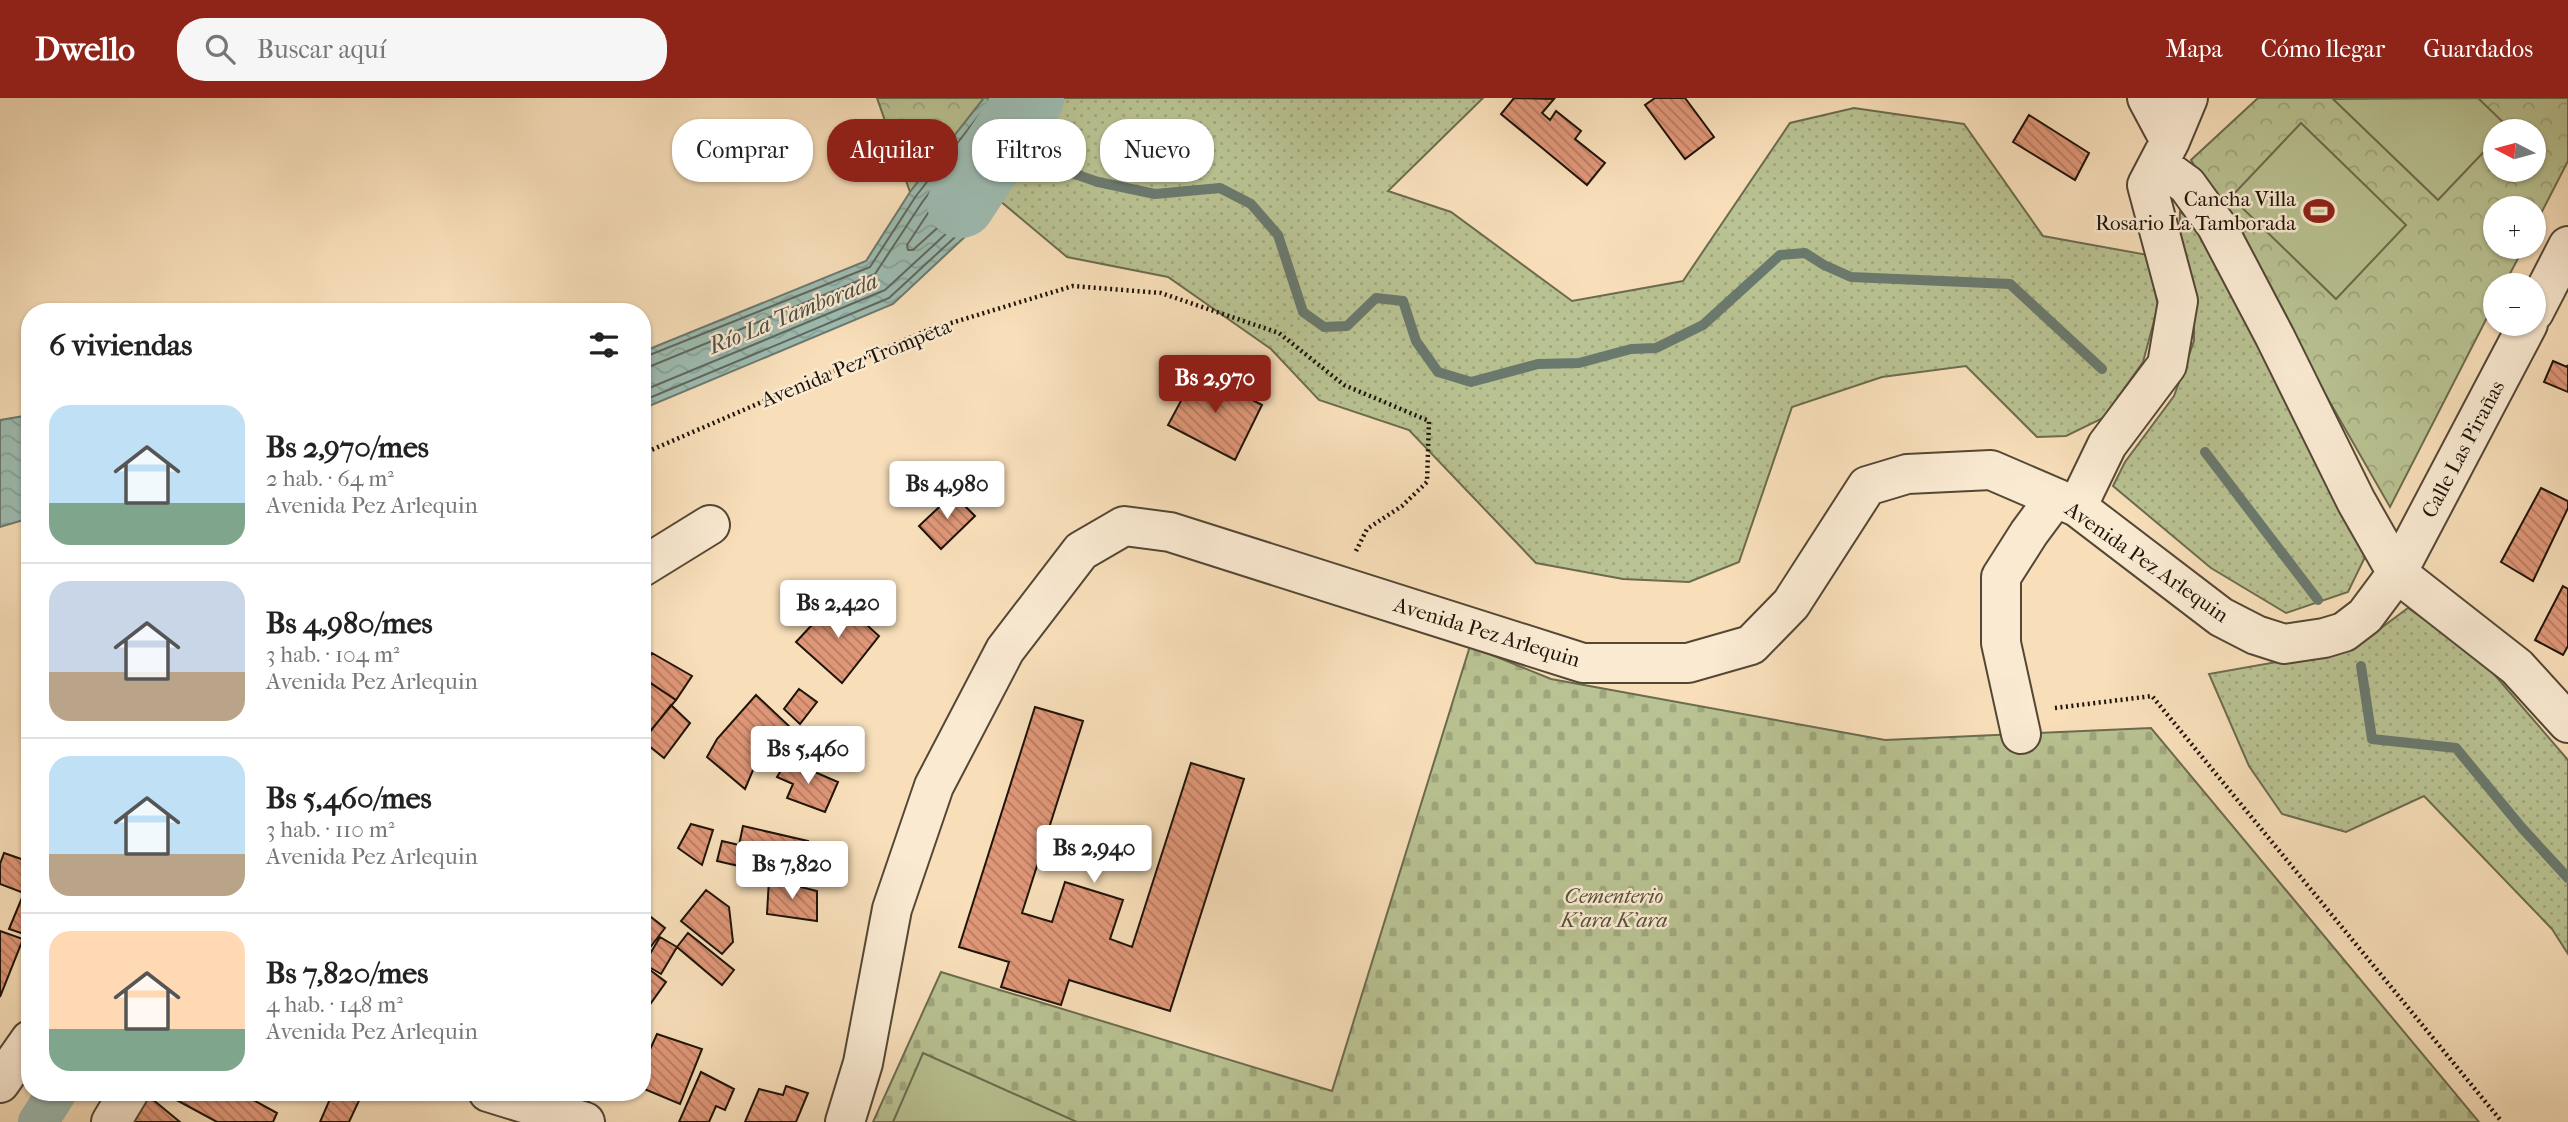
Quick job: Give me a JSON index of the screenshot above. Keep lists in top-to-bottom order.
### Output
{
  "streets": {
    "street": ["Calle Las Pirañas", "Avenida Pez Arlequin"],
    "path": ["Avenida Pez Trompeta"]
  },
  "crossings": [
    ["Avenida Pez Trompeta", "Avenida Pez Arlequin"],
    ["Calle Las Pirañas", "Avenida Pez Arlequin"]
  ],
  "water": ["Río La Tamborada"],
  "parks": ["Cementerio K'ara K'ara"],
  "places": {
    "sports": ["Cancha Villa Rosario La Tamborada"]
  },
  "north": "left",
  "page": {
    "header": "Dwello",
    "search": "Buscar aquí",
    "nav": ["Mapa", "Cómo llegar", "Guardados"],
    "map_buttons": ["+", "−"],
    "chip": [
      "Comprar",
      "Alquilar",
      "Filtros",
      "Nuevo"
    ],
    "heading": "6 viviendas",
    "price": [
      "Bs 2,970",
      "Bs 4,980",
      "Bs 2,420",
      "Bs 5,460",
      "Bs 2,940",
      "Bs 7,820"
    ],
    "list": [
      {
        "name": "Bs 2,970/mes",
        "note": "2 hab. · 64 m² · Avenida Pez Arlequin"
      },
      {
        "name": "Bs 4,980/mes",
        "note": "3 hab. · 104 m² · Avenida Pez Arlequin"
      },
      {
        "name": "Bs 5,460/mes",
        "note": "3 hab. · 110 m² · Avenida Pez Arlequin"
      },
      {
        "name": "Bs 7,820/mes",
        "note": "4 hab. · 148 m² · Avenida Pez Arlequin"
      }
    ]
  }
}
